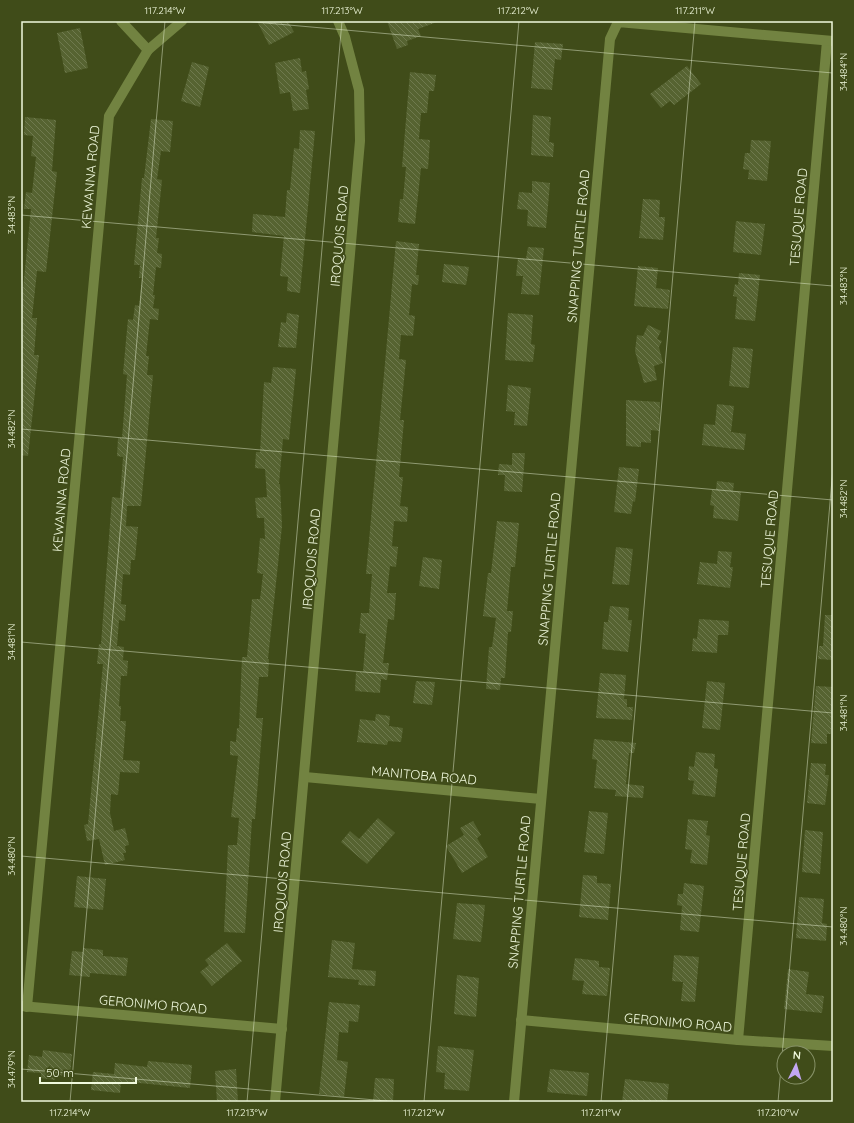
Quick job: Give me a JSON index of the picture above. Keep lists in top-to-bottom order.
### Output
{
  "streets": {
    "street": [
      "KEWANNA ROAD",
      "TESUQUE ROAD",
      "IROQUOIS ROAD",
      "SNAPPING TURTLE ROAD",
      "MANITOBA ROAD",
      "GERONIMO ROAD"
    ]
  },
  "crossings": [
    ["KEWANNA ROAD", "GERONIMO ROAD"],
    ["TESUQUE ROAD", "SNAPPING TURTLE ROAD"],
    ["TESUQUE ROAD", "GERONIMO ROAD"],
    ["IROQUOIS ROAD", "MANITOBA ROAD"],
    ["IROQUOIS ROAD", "GERONIMO ROAD"],
    ["SNAPPING TURTLE ROAD", "MANITOBA ROAD"],
    ["SNAPPING TURTLE ROAD", "GERONIMO ROAD"]
  ],
  "scale_bar": "50 m",
  "north": "top",
  "coordinates": [
    "117.214°W",
    "117.213°W",
    "117.212°W",
    "117.211°W",
    "34.484°N",
    "34.483°N",
    "34.482°N",
    "34.481°N",
    "34.480°N",
    "34.479°N",
    "117.210°W"
  ]
}
